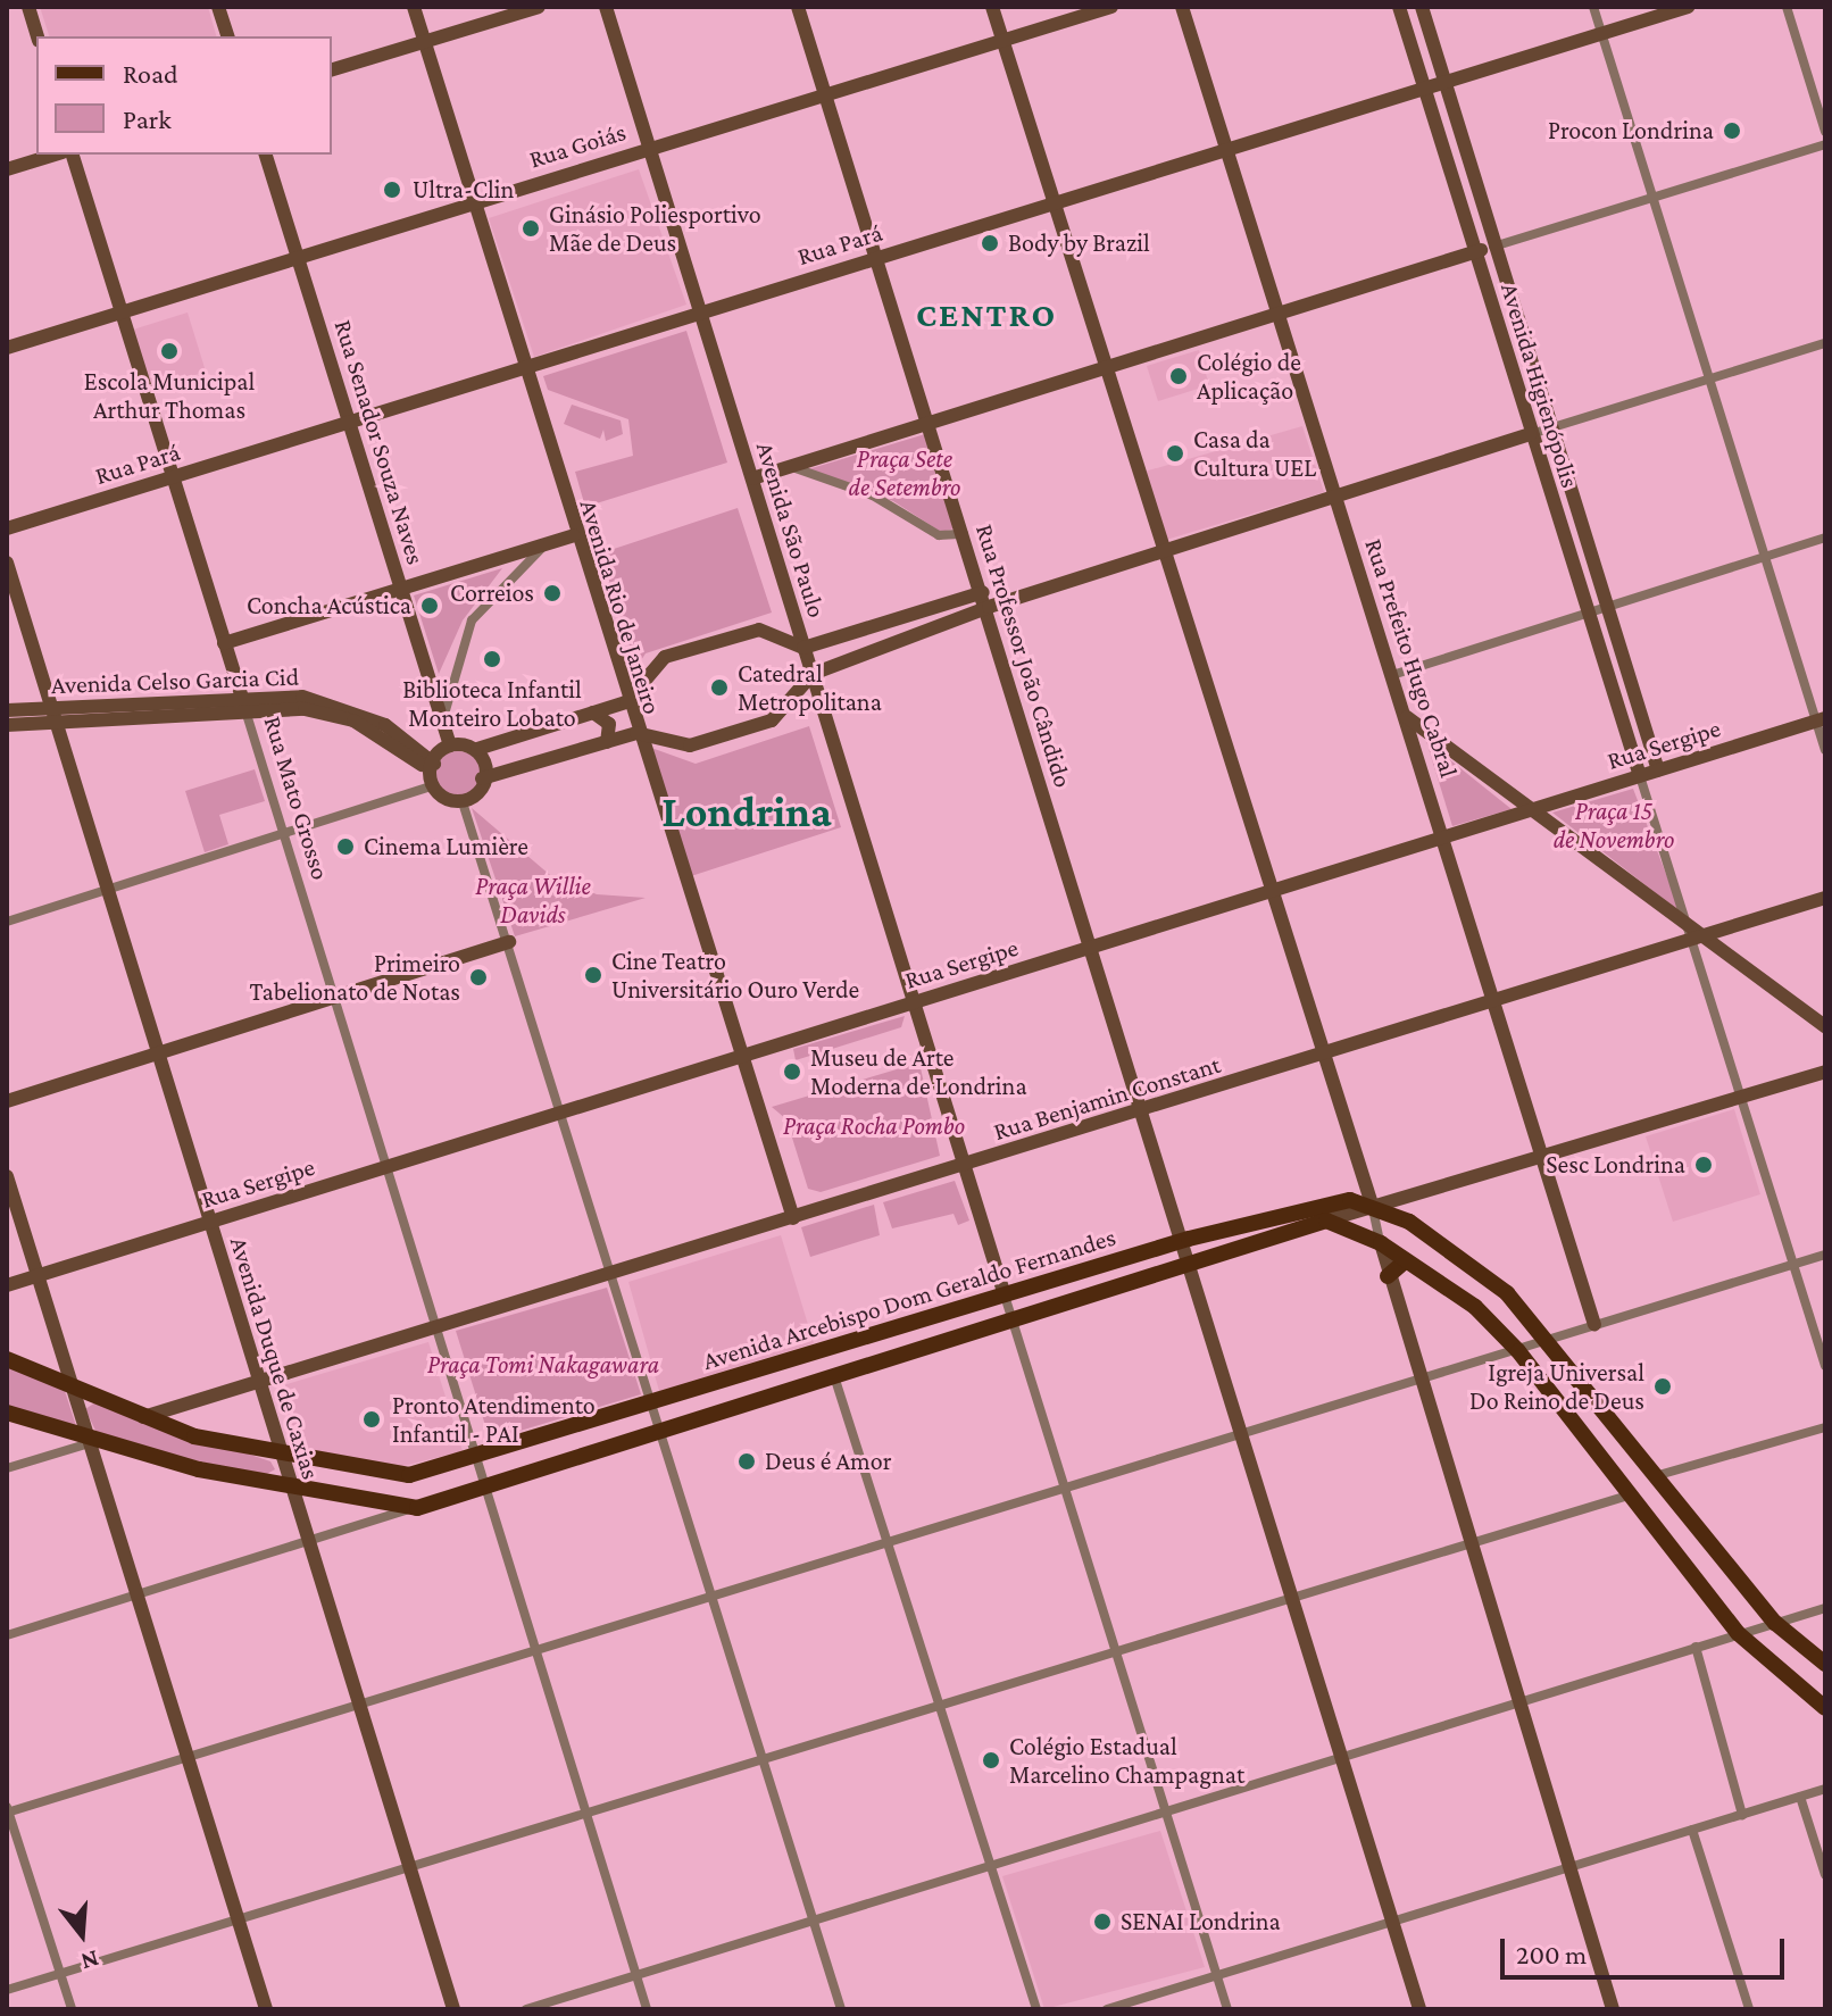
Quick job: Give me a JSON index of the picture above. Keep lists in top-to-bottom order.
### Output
{
  "streets": {
    "main road": ["Avenida Arcebispo Dom Geraldo Fernandes"],
    "street": [
      "Rua Goiás",
      "Rua Pará",
      "Avenida Higienópolis",
      "Rua Senador Souza Naves",
      "Avenida São Paulo",
      "Avenida Rio de Janeiro",
      "Rua Professor João Cândido",
      "Rua Prefeito Hugo Cabral",
      "Avenida Celso Garcia Cid",
      "Rua Sergipe",
      "Rua Mato Grosso",
      "Rua Benjamin Constant",
      "Avenida Duque de Caxias"
    ]
  },
  "crossings": [
    ["Rua Goiás", "Rua Senador Souza Naves"],
    ["Rua Goiás", "Avenida São Paulo"],
    ["Rua Goiás", "Avenida Rio de Janeiro"],
    ["Rua Goiás", "Rua Professor João Cândido"],
    ["Rua Goiás", "Rua Mato Grosso"],
    ["Rua Pará", "Avenida Higienópolis"],
    ["Rua Pará", "Rua Senador Souza Naves"],
    ["Rua Pará", "Avenida São Paulo"],
    ["Rua Pará", "Avenida Rio de Janeiro"],
    ["Rua Pará", "Rua Professor João Cândido"],
    ["Rua Pará", "Rua Prefeito Hugo Cabral"],
    ["Rua Pará", "Rua Mato Grosso"],
    ["Avenida Higienópolis", "Rua Sergipe"],
    ["Rua Senador Souza Naves", "Avenida Celso Garcia Cid"],
    ["Avenida São Paulo", "Rua Sergipe"],
    ["Avenida São Paulo", "Rua Benjamin Constant"],
    ["Avenida São Paulo", "Avenida Arcebispo Dom Geraldo Fernandes"],
    ["Avenida Rio de Janeiro", "Rua Sergipe"],
    ["Avenida Rio de Janeiro", "Rua Benjamin Constant"],
    ["Rua Professor João Cândido", "Rua Sergipe"],
    ["Rua Professor João Cândido", "Rua Benjamin Constant"],
    ["Rua Professor João Cândido", "Avenida Arcebispo Dom Geraldo Fernandes"],
    ["Rua Prefeito Hugo Cabral", "Rua Sergipe"],
    ["Rua Prefeito Hugo Cabral", "Rua Benjamin Constant"],
    ["Avenida Celso Garcia Cid", "Rua Mato Grosso"],
    ["Avenida Celso Garcia Cid", "Avenida Duque de Caxias"],
    ["Rua Sergipe", "Rua Mato Grosso"],
    ["Rua Sergipe", "Avenida Duque de Caxias"],
    ["Rua Mato Grosso", "Rua Benjamin Constant"],
    ["Rua Mato Grosso", "Avenida Arcebispo Dom Geraldo Fernandes"],
    ["Rua Benjamin Constant", "Avenida Duque de Caxias"],
    ["Avenida Arcebispo Dom Geraldo Fernandes", "Avenida Duque de Caxias"]
  ],
  "districts": ["CENTRO", "Londrina"],
  "parks": [
    "Praça Sete de Setembro",
    "Praça 15 de Novembro",
    "Praça Willie Davids",
    "Praça Rocha Pombo",
    "Praça Tomi Nakagawara"
  ],
  "places": [
    "Procon Londrina",
    "Ultra-Clin",
    "Ginásio Poliesportivo Mãe de Deus",
    "Body by Brazil",
    "Escola Municipal Arthur Thomas",
    "Colégio de Aplicação",
    "Casa da Cultura UEL",
    "Correios",
    "Concha Acústica",
    "Biblioteca Infantil Monteiro Lobato",
    "Catedral Metropolitana",
    "Cinema Lumière",
    "Cine Teatro Universitário Ouro Verde",
    "Primeiro Tabelionato de Notas",
    "Museu de Arte Moderna de Londrina",
    "Sesc Londrina",
    "Igreja Universal Do Reino de Deus",
    "Pronto Atendimento Infantil - PAI",
    "Deus é Amor",
    "Colégio Estadual Marcelino Champagnat",
    "SENAI Londrina"
  ],
  "legend": ["Road", "Park"],
  "scale_bar": "200 m",
  "north": "bottom"
}
